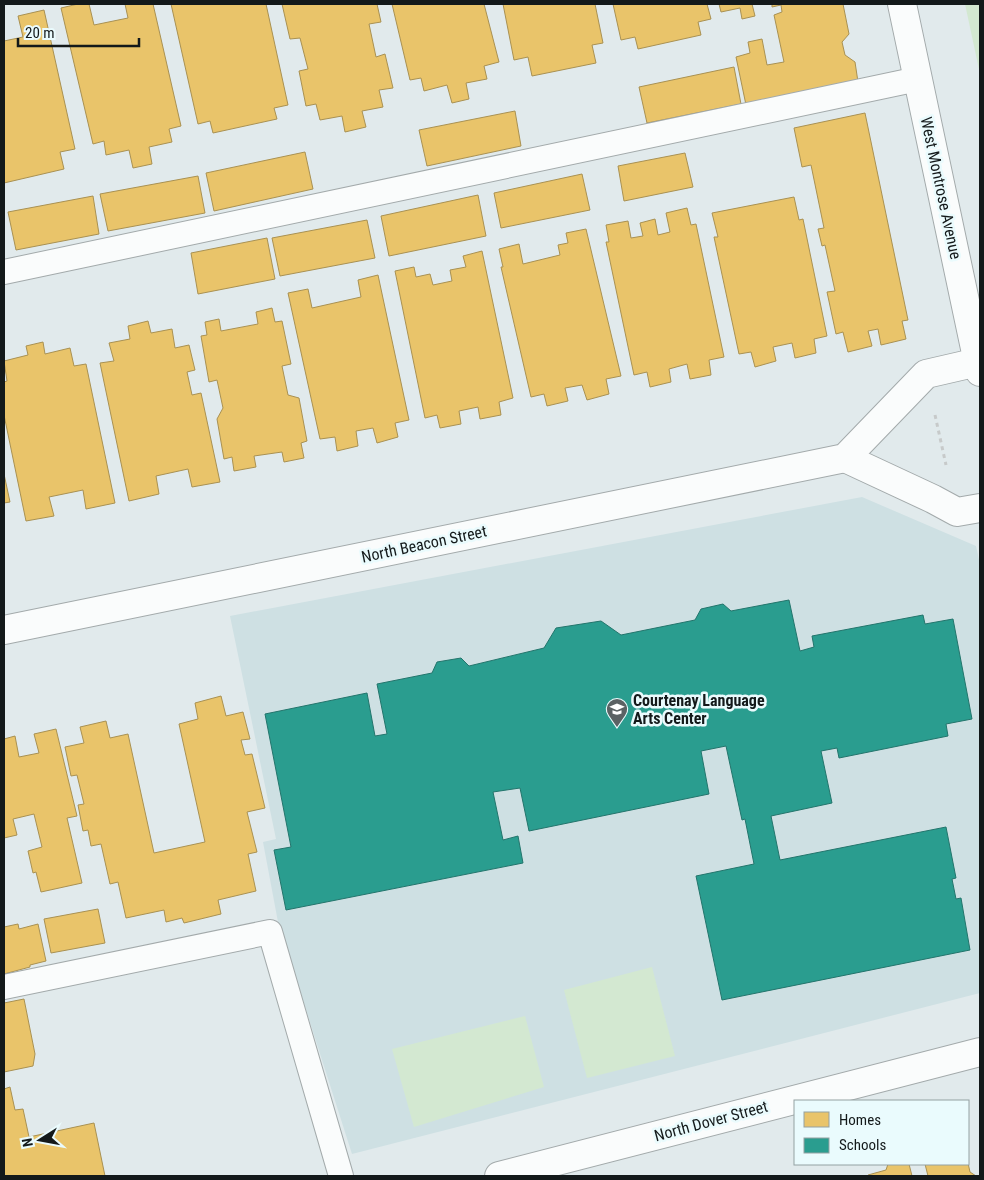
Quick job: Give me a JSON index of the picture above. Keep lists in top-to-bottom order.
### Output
{
  "streets": {
    "street": ["West Montrose Avenue", "North Beacon Street", "North Dover Street"]
  },
  "places": {
    "school or university": ["Courtenay Language Arts Center"]
  },
  "legend": ["Homes", "Schools"],
  "scale_bar": "20 m",
  "north": "left"
}
